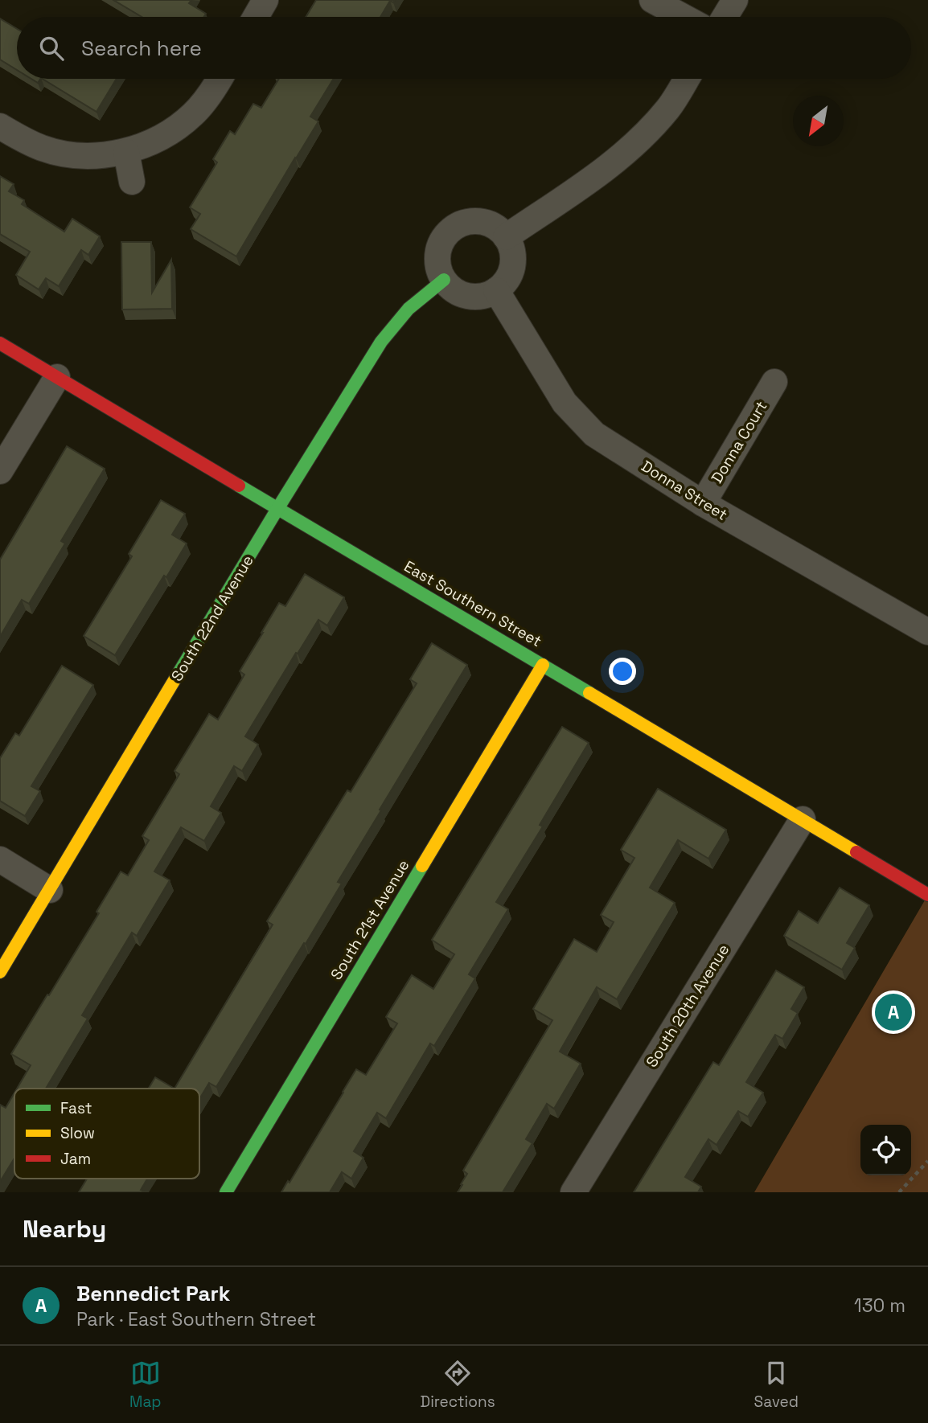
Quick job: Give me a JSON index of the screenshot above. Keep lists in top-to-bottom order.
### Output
{
  "streets": {
    "street": [
      "Donna Court",
      "Donna Street",
      "East Southern Street",
      "South 22nd Avenue",
      "South 21st Avenue",
      "South 20th Avenue"
    ]
  },
  "crossings": [
    ["Donna Court", "Donna Street"],
    ["Donna Street", "South 22nd Avenue"],
    ["East Southern Street", "South 22nd Avenue"],
    ["East Southern Street", "South 21st Avenue"],
    ["East Southern Street", "South 20th Avenue"]
  ],
  "legend": ["Fast", "Slow", "Jam"],
  "north": "bottom left",
  "page": {
    "search": "Search here",
    "pins": "A",
    "heading": "Nearby",
    "list": [
      {
        "mark": "A",
        "name": "Bennedict Park",
        "note": "Park · East Southern Street",
        "value": "130 m"
      }
    ],
    "nav": ["Map", "Directions", "Saved"]
  }
}
